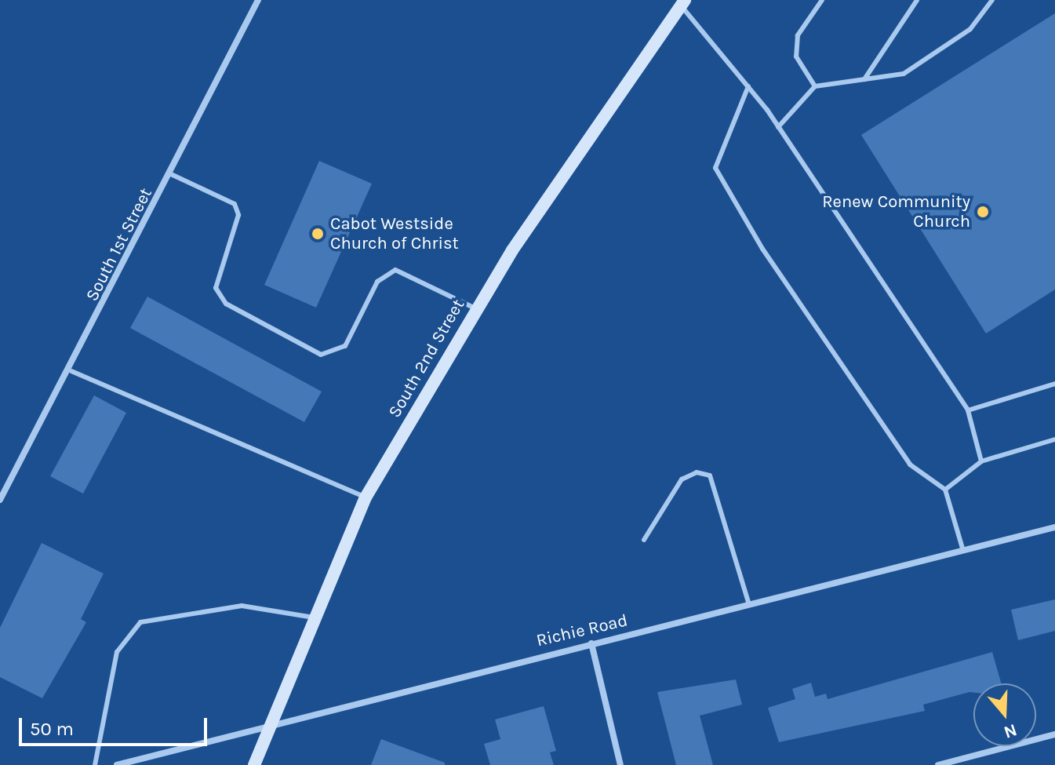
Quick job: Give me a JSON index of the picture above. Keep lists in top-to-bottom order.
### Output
{
  "streets": {
    "main road": ["South 2nd Street"],
    "street": ["South 1st Street", "Richie Road"]
  },
  "crossings": [
    ["South 2nd Street", "Richie Road"]
  ],
  "places": ["Renew Community Church", "Cabot Westside Church of Christ"],
  "scale_bar": "50 m",
  "north": "bottom"
}
